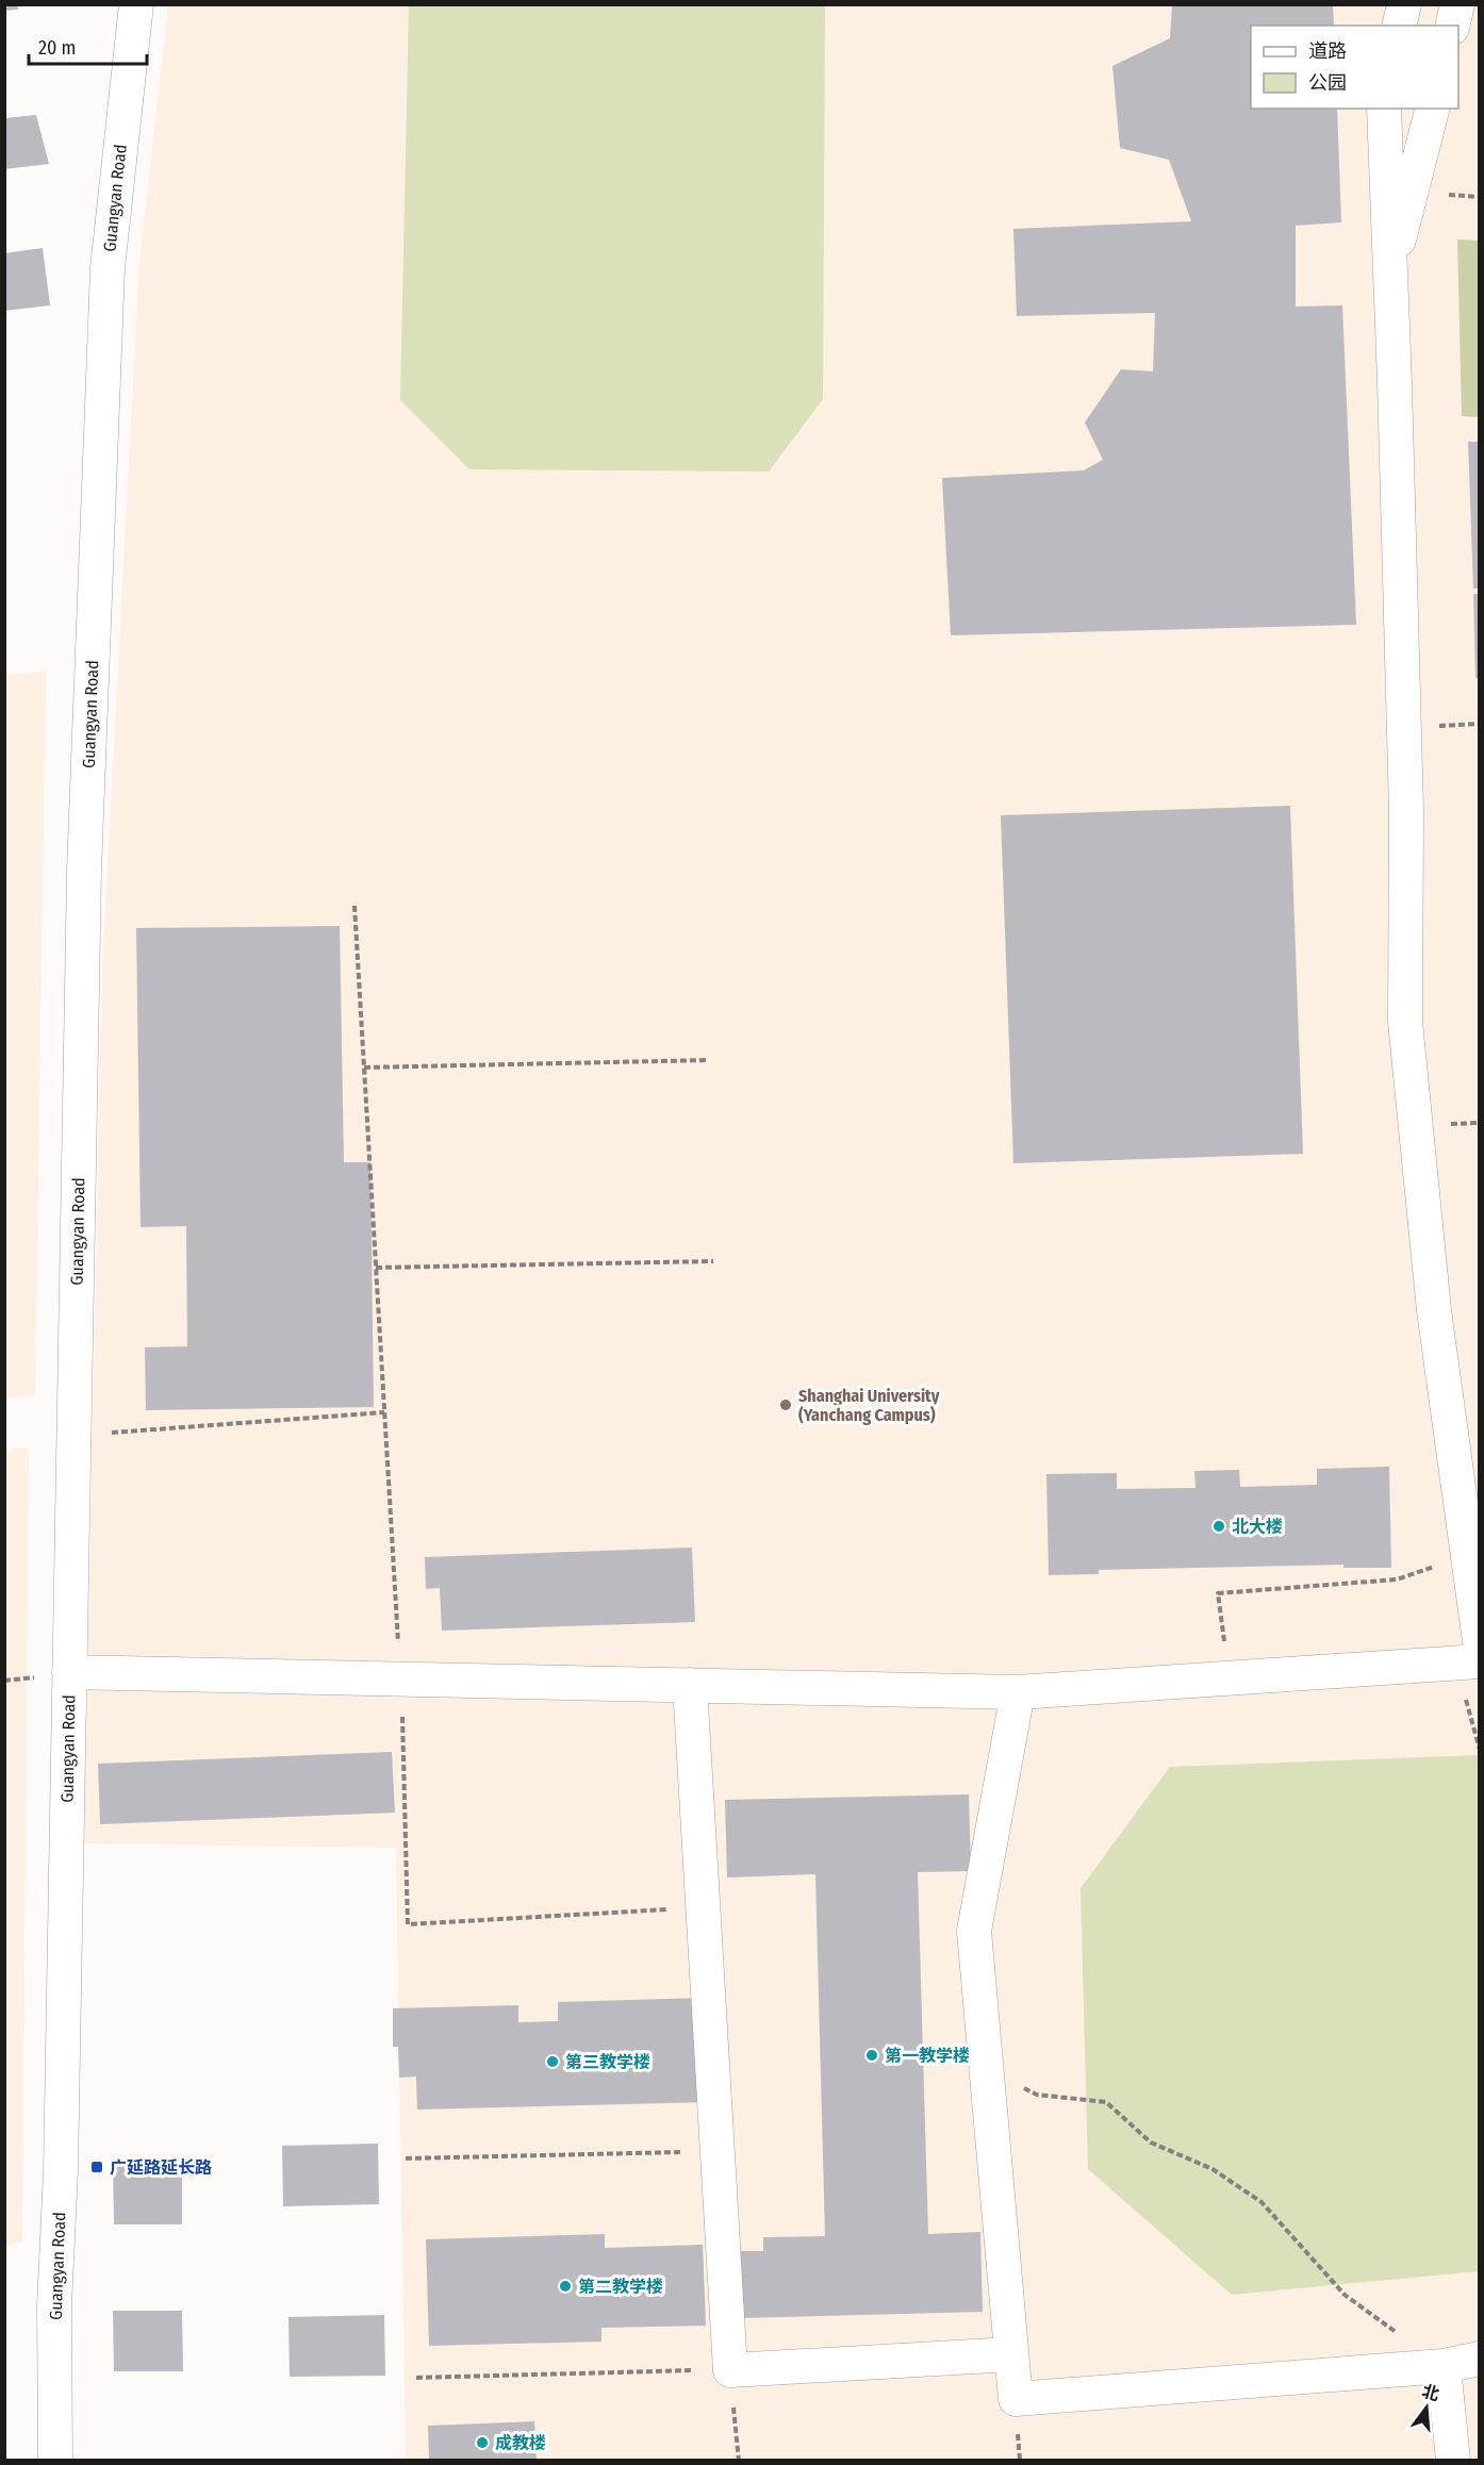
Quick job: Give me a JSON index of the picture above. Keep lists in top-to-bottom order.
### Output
{
  "streets": {
    "street": ["Guangyan Road"]
  },
  "places": {
    "other": [
      "Shanghai University (Yanchang Campus)",
      "北大楼",
      "第一教学楼",
      "第三教学楼",
      "第二教学楼",
      "成教楼"
    ],
    "transit": ["广延路延长路"]
  },
  "legend": ["道路", "公园"],
  "scale_bar": "20 m",
  "north": "top"
}
